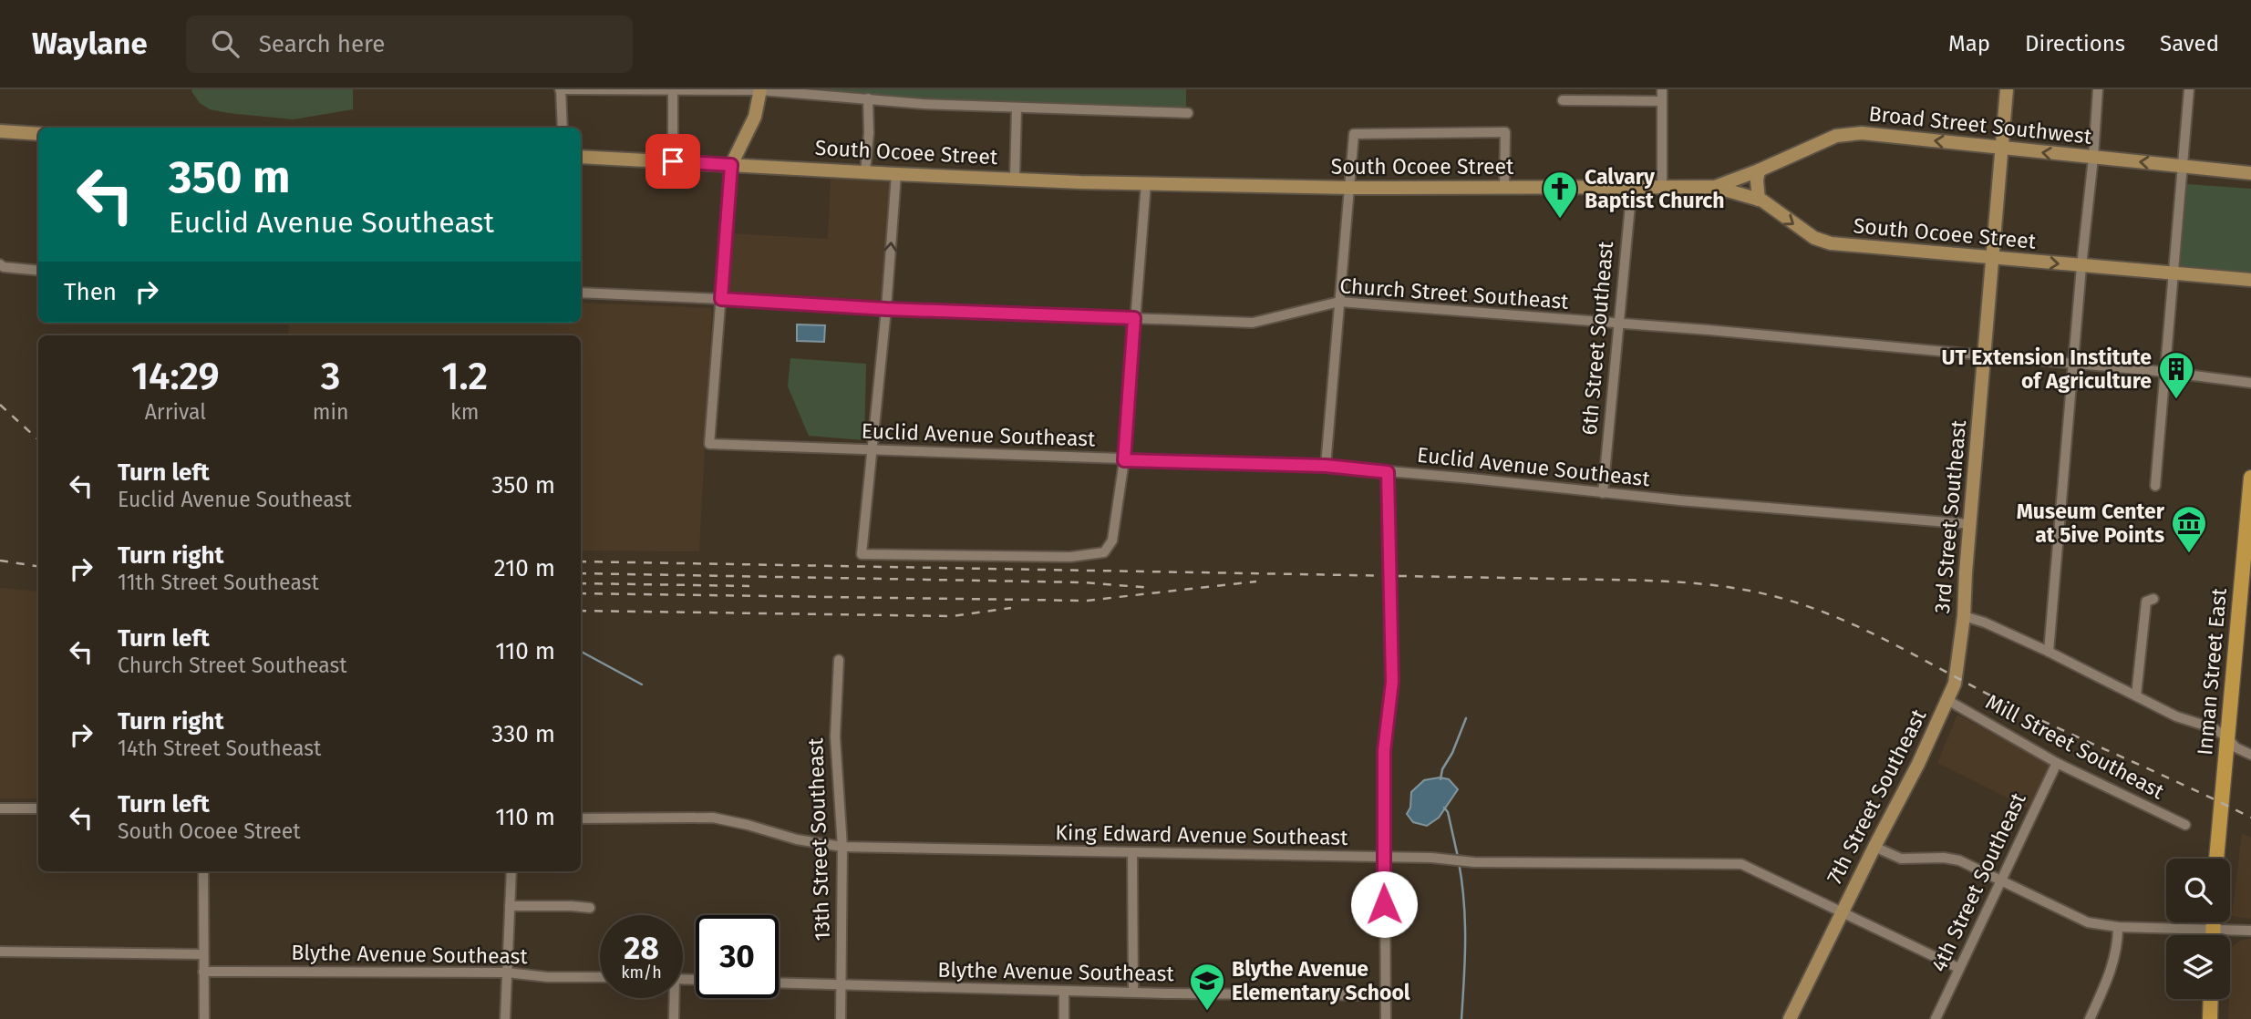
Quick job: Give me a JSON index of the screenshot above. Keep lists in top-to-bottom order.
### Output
{
  "streets": {
    "main road": ["Inman Street East"],
    "street": [
      "Broad Street Southwest",
      "South Ocoee Street",
      "Church Street Southeast",
      "6th Street Southeast",
      "Euclid Avenue Southeast",
      "3rd Street Southeast",
      "Mill Street Southeast",
      "7th Street Southeast",
      "King Edward Avenue Southeast",
      "13th Street Southeast",
      "4th Street Southeast",
      "Blythe Avenue Southeast"
    ]
  },
  "crossings": [
    ["Broad Street Southwest", "South Ocoee Street"],
    ["Broad Street Southwest", "3rd Street Southeast"],
    ["South Ocoee Street", "6th Street Southeast"],
    ["South Ocoee Street", "3rd Street Southeast"],
    ["Church Street Southeast", "6th Street Southeast"],
    ["Church Street Southeast", "Euclid Avenue Southeast"],
    ["Church Street Southeast", "3rd Street Southeast"],
    ["6th Street Southeast", "Euclid Avenue Southeast"],
    ["Euclid Avenue Southeast", "3rd Street Southeast"],
    ["3rd Street Southeast", "Mill Street Southeast"],
    ["3rd Street Southeast", "7th Street Southeast"],
    ["Mill Street Southeast", "7th Street Southeast"],
    ["Mill Street Southeast", "4th Street Southeast"],
    ["7th Street Southeast", "King Edward Avenue Southeast"],
    ["King Edward Avenue Southeast", "13th Street Southeast"],
    ["King Edward Avenue Southeast", "4th Street Southeast"],
    ["13th Street Southeast", "Blythe Avenue Southeast"]
  ],
  "one_way": ["Broad Street Southwest"],
  "places": {
    "church": ["Calvary Baptist Church"],
    "building": ["UT Extension Institute of Agriculture"],
    "museum": ["Museum Center at 5ive Points"],
    "school or university": ["Blythe Avenue Elementary School"]
  },
  "page": {
    "header": "Waylane",
    "search": "Search here",
    "nav": ["Map", "Directions", "Saved"],
    "turn": ["350 m", "Euclid Avenue Southeast"],
    "then": "Then",
    "eta": [
      "14:29",
      "Arrival",
      "3",
      "min",
      "1.2",
      "km"
    ],
    "list": [
      {
        "name": "Turn left",
        "note": "Euclid Avenue Southeast",
        "value": "350 m"
      },
      {
        "name": "Turn right",
        "note": "11th Street Southeast",
        "value": "210 m"
      },
      {
        "name": "Turn left",
        "note": "Church Street Southeast",
        "value": "110 m"
      },
      {
        "name": "Turn right",
        "note": "14th Street Southeast",
        "value": "330 m"
      },
      {
        "name": "Turn left",
        "note": "South Ocoee Street",
        "value": "110 m"
      }
    ],
    "speed": "28 km/h",
    "limit": "30"
  }
}
